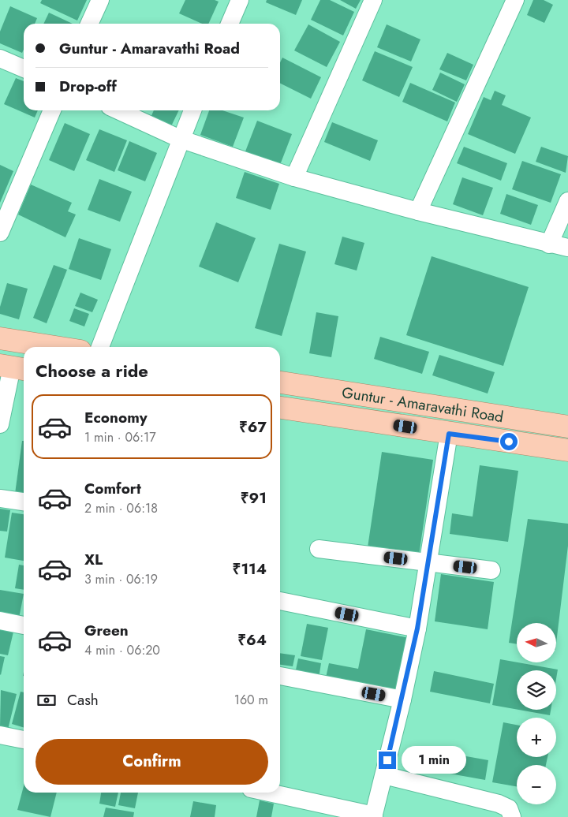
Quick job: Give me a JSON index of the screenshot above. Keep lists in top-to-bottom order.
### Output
{
  "streets": {
    "main road": ["Guntur - Amaravathi Road"]
  },
  "north": "left",
  "page": {
    "banner": ["Guntur - Amaravathi Road", "Drop-off"],
    "heading": "Choose a ride",
    "list": [
      {
        "name": "Economy",
        "note": "1 min · 06:17",
        "value": "₹67"
      },
      {
        "name": "Comfort",
        "note": "2 min · 06:18",
        "value": "₹91"
      },
      {
        "name": "XL",
        "note": "3 min · 06:19",
        "value": "₹114"
      },
      {
        "name": "Green",
        "note": "4 min · 06:20",
        "value": "₹64"
      }
    ],
    "map_buttons": ["+", "−"],
    "pay": ["Cash", "160 m"],
    "buttons": "Confirm",
    "bubble": "1 min"
  }
}
